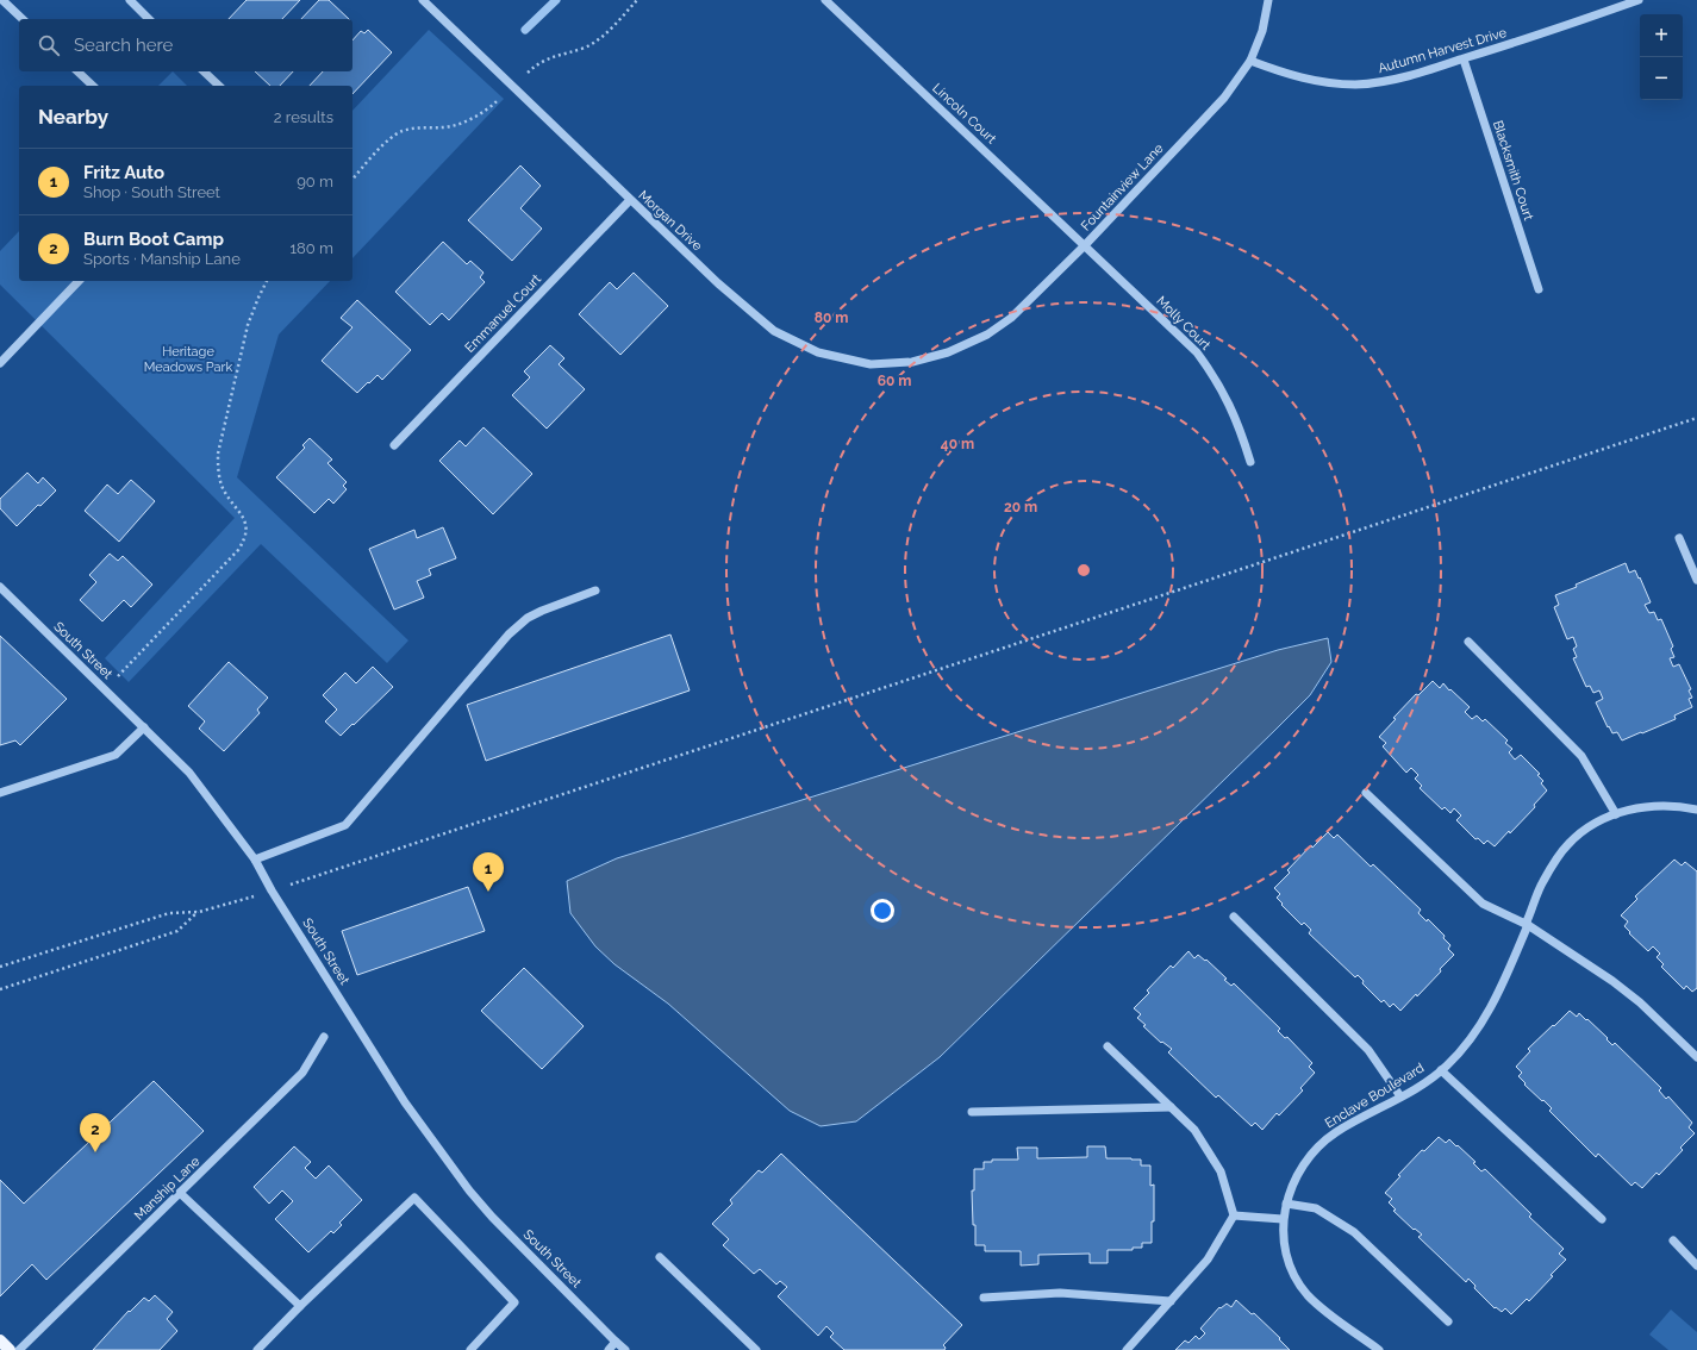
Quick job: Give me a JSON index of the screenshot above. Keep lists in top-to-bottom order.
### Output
{
  "streets": {
    "street": [
      "Autumn Harvest Drive",
      "Lincoln Court",
      "Blacksmith Court",
      "Fountainview Lane",
      "Morgan Drive",
      "Emmanuel Court",
      "Molly Court",
      "South Street",
      "Enclave Boulevard",
      "Manship Lane"
    ]
  },
  "crossings": [
    ["Autumn Harvest Drive", "Blacksmith Court"],
    ["Autumn Harvest Drive", "Fountainview Lane"],
    ["Lincoln Court", "Fountainview Lane"],
    ["Lincoln Court", "Molly Court"],
    ["Fountainview Lane", "Morgan Drive"],
    ["Fountainview Lane", "Molly Court"],
    ["Morgan Drive", "Emmanuel Court"]
  ],
  "parks": ["Heritage Meadows Park"],
  "page": {
    "map_buttons": ["+", "−"],
    "search": "Search here",
    "heading": ["Nearby", "2 results"],
    "list": [
      {
        "mark": "1",
        "name": "Fritz Auto",
        "note": "Shop · South Street",
        "value": "90 m"
      },
      {
        "mark": "2",
        "name": "Burn Boot Camp",
        "note": "Sports · Manship Lane",
        "value": "180 m"
      }
    ],
    "pins": ["1", "2"]
  },
  "rings": [
    "80 m",
    "60 m",
    "40 m",
    "20 m"
  ]
}
